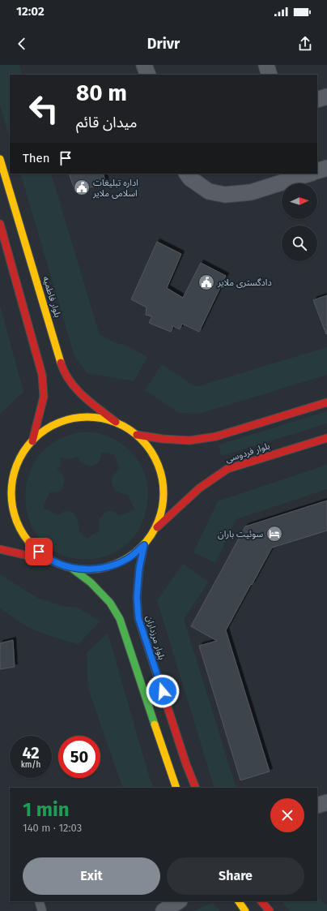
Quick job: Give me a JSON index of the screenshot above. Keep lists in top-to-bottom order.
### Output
{
  "streets": {
    "main road": ["بلوار فاطمیه", "بلوار فردوسی", "بلوار مرزداران"]
  },
  "places": {
    "public building": ["اداره تبلیغات اسلامی ملایر", "دادگستری ملایر"],
    "hotel": ["سوئیت باران"]
  },
  "north": "right",
  "page": {
    "status": "12:02",
    "header": "Drivr",
    "turn": ["80 m", "میدان قائم"],
    "then": "Then",
    "speed": "42 km/h",
    "limit": "50",
    "heading": ["1 min", "140 m · 12:03"],
    "buttons": ["Exit", "Share"]
  }
}
